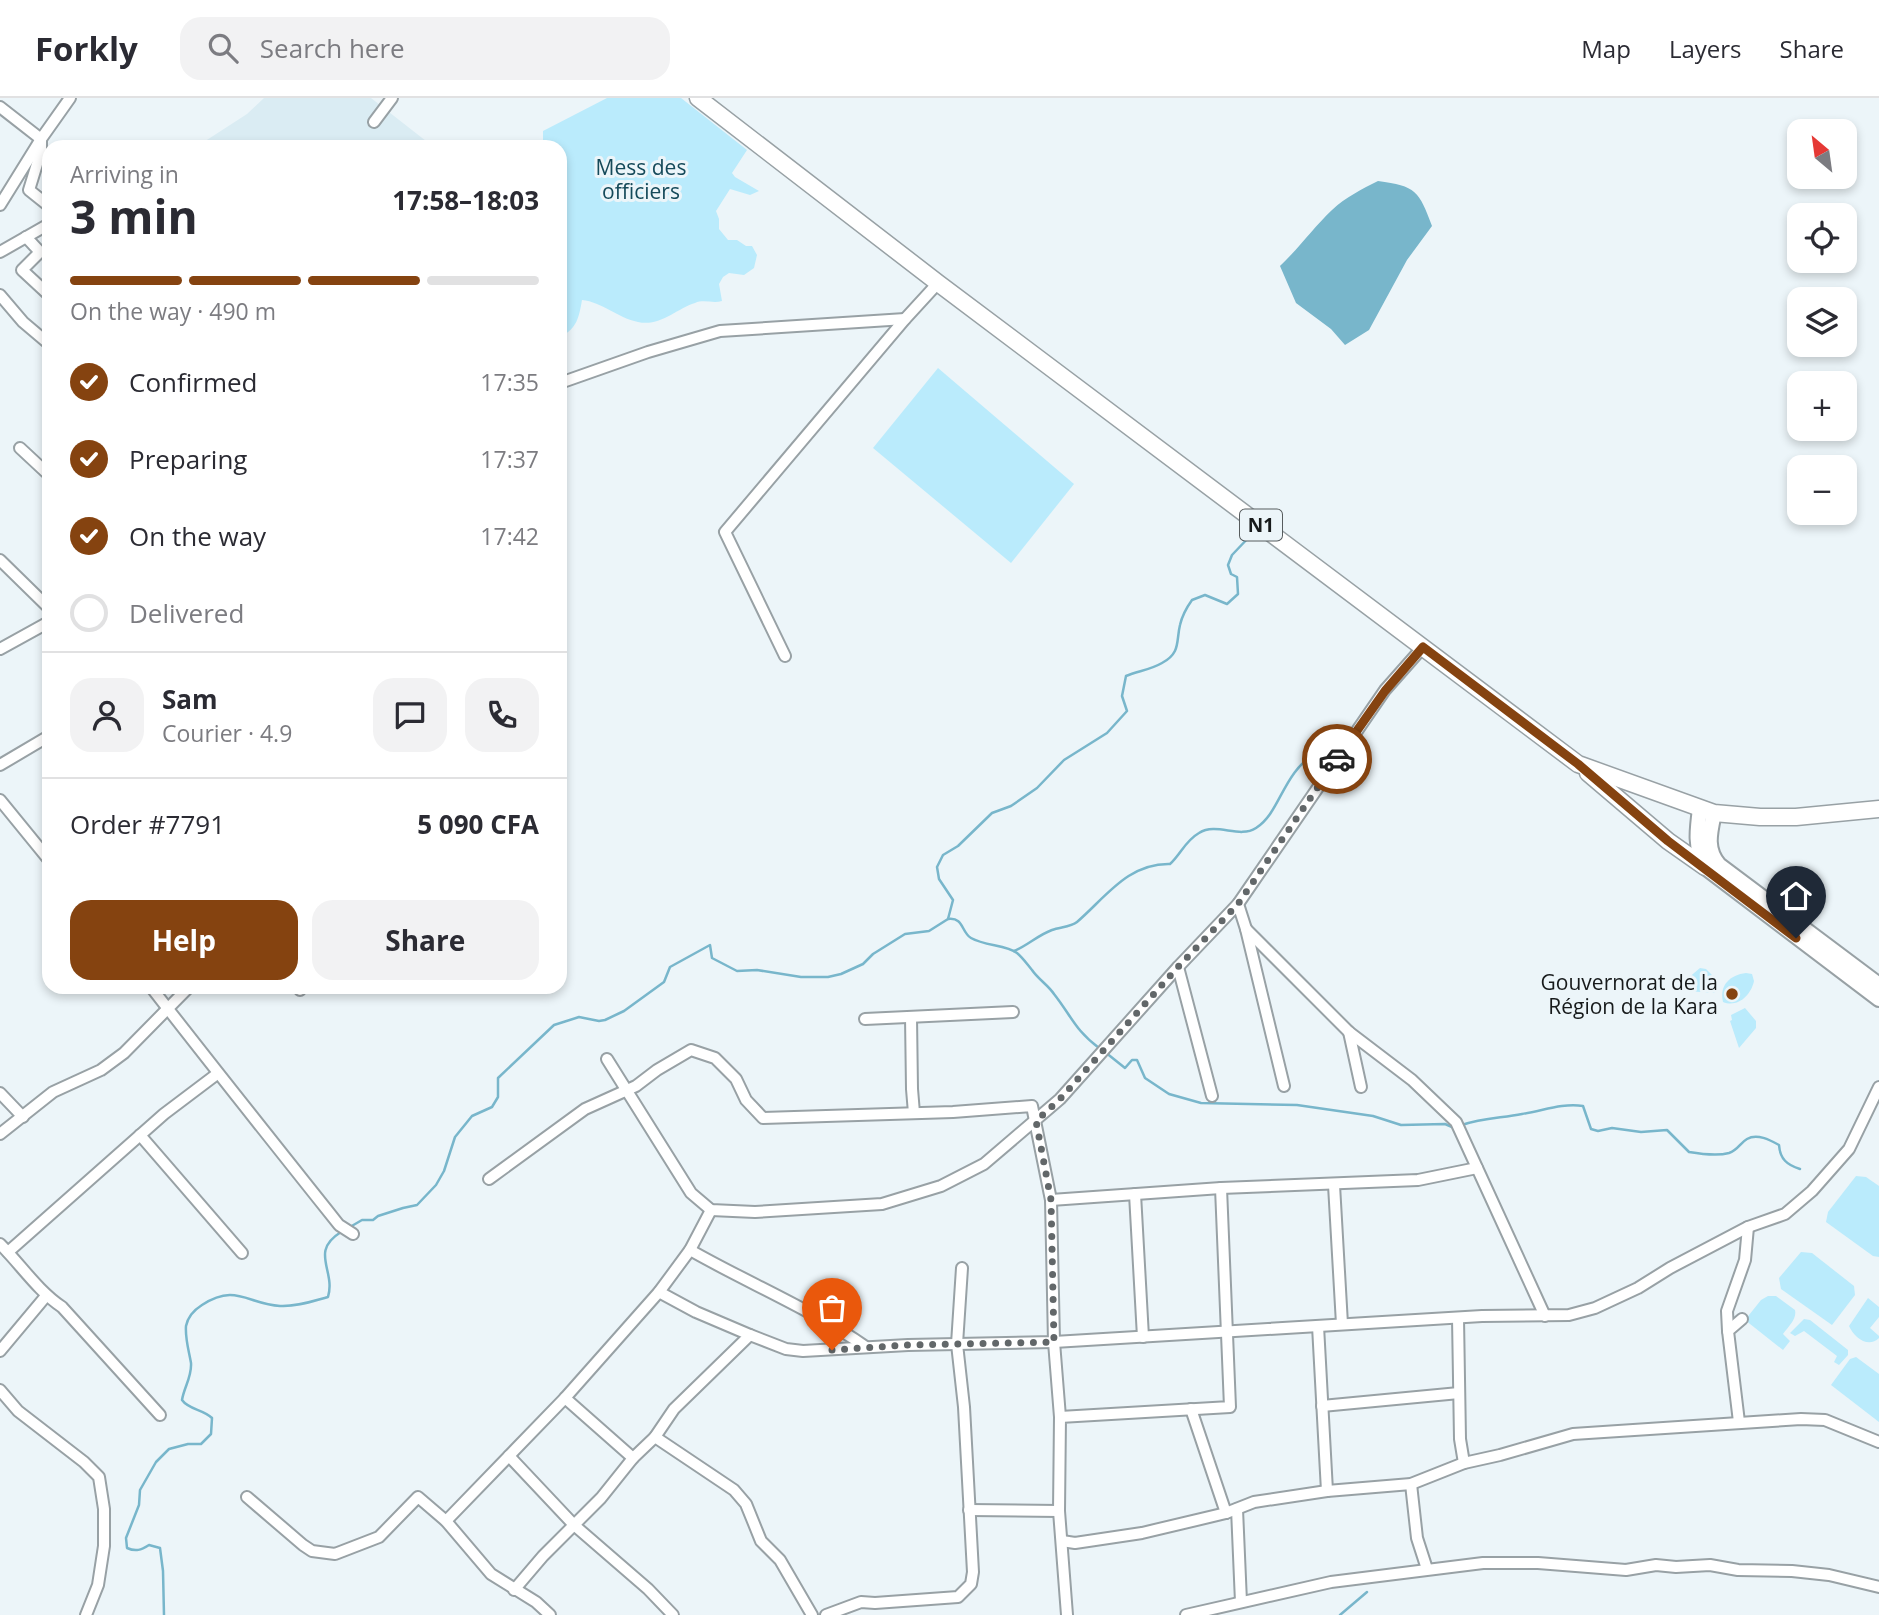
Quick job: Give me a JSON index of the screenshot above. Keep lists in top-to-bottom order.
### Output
{
  "streets": {
    "highway": ["N1"]
  },
  "parks": ["Mess des officiers"],
  "places": ["Gouvernorat de la Région de la Kara"],
  "north": "top left",
  "page": {
    "header": "Forkly",
    "search": "Search here",
    "nav": ["Map", "Layers", "Share"],
    "map_buttons": ["+", "−"],
    "heading": ["3 min", "Arriving in", "17:58–18:03"],
    "panel": [
      "Sam",
      "Courier · 4.9",
      "Order #7791",
      "5 090 CFA"
    ],
    "bar": "On the way · 490 m",
    "list": [
      ["Confirmed", "17:35"],
      ["Preparing", "17:37"],
      ["On the way", "17:42"],
      "Delivered"
    ],
    "buttons": ["Help", "Share"]
  }
}
